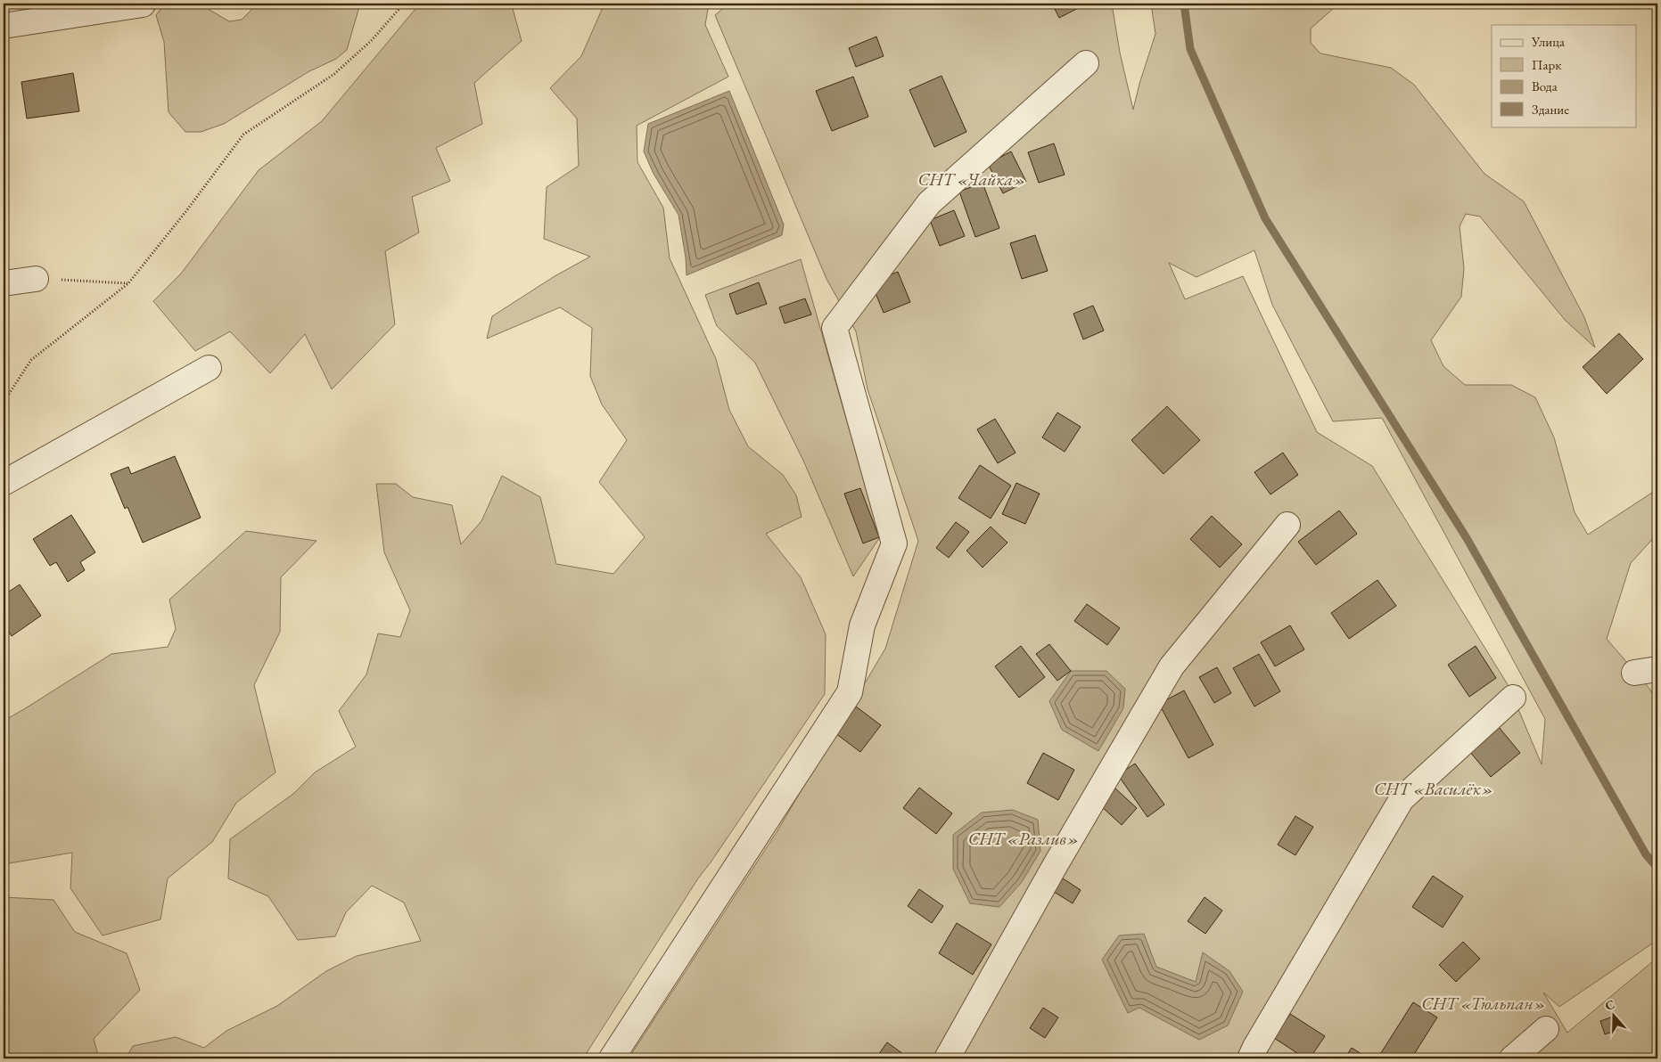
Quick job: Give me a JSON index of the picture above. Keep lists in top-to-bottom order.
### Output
{
  "parks": [
    "СНТ «Чайка»",
    "СНТ «Василёк»",
    "СНТ «Разлив»",
    "СНТ «Тюльпан»"
  ],
  "legend": [
    "Улица",
    "Парк",
    "Вода",
    "Здание"
  ],
  "north": "top"
}
